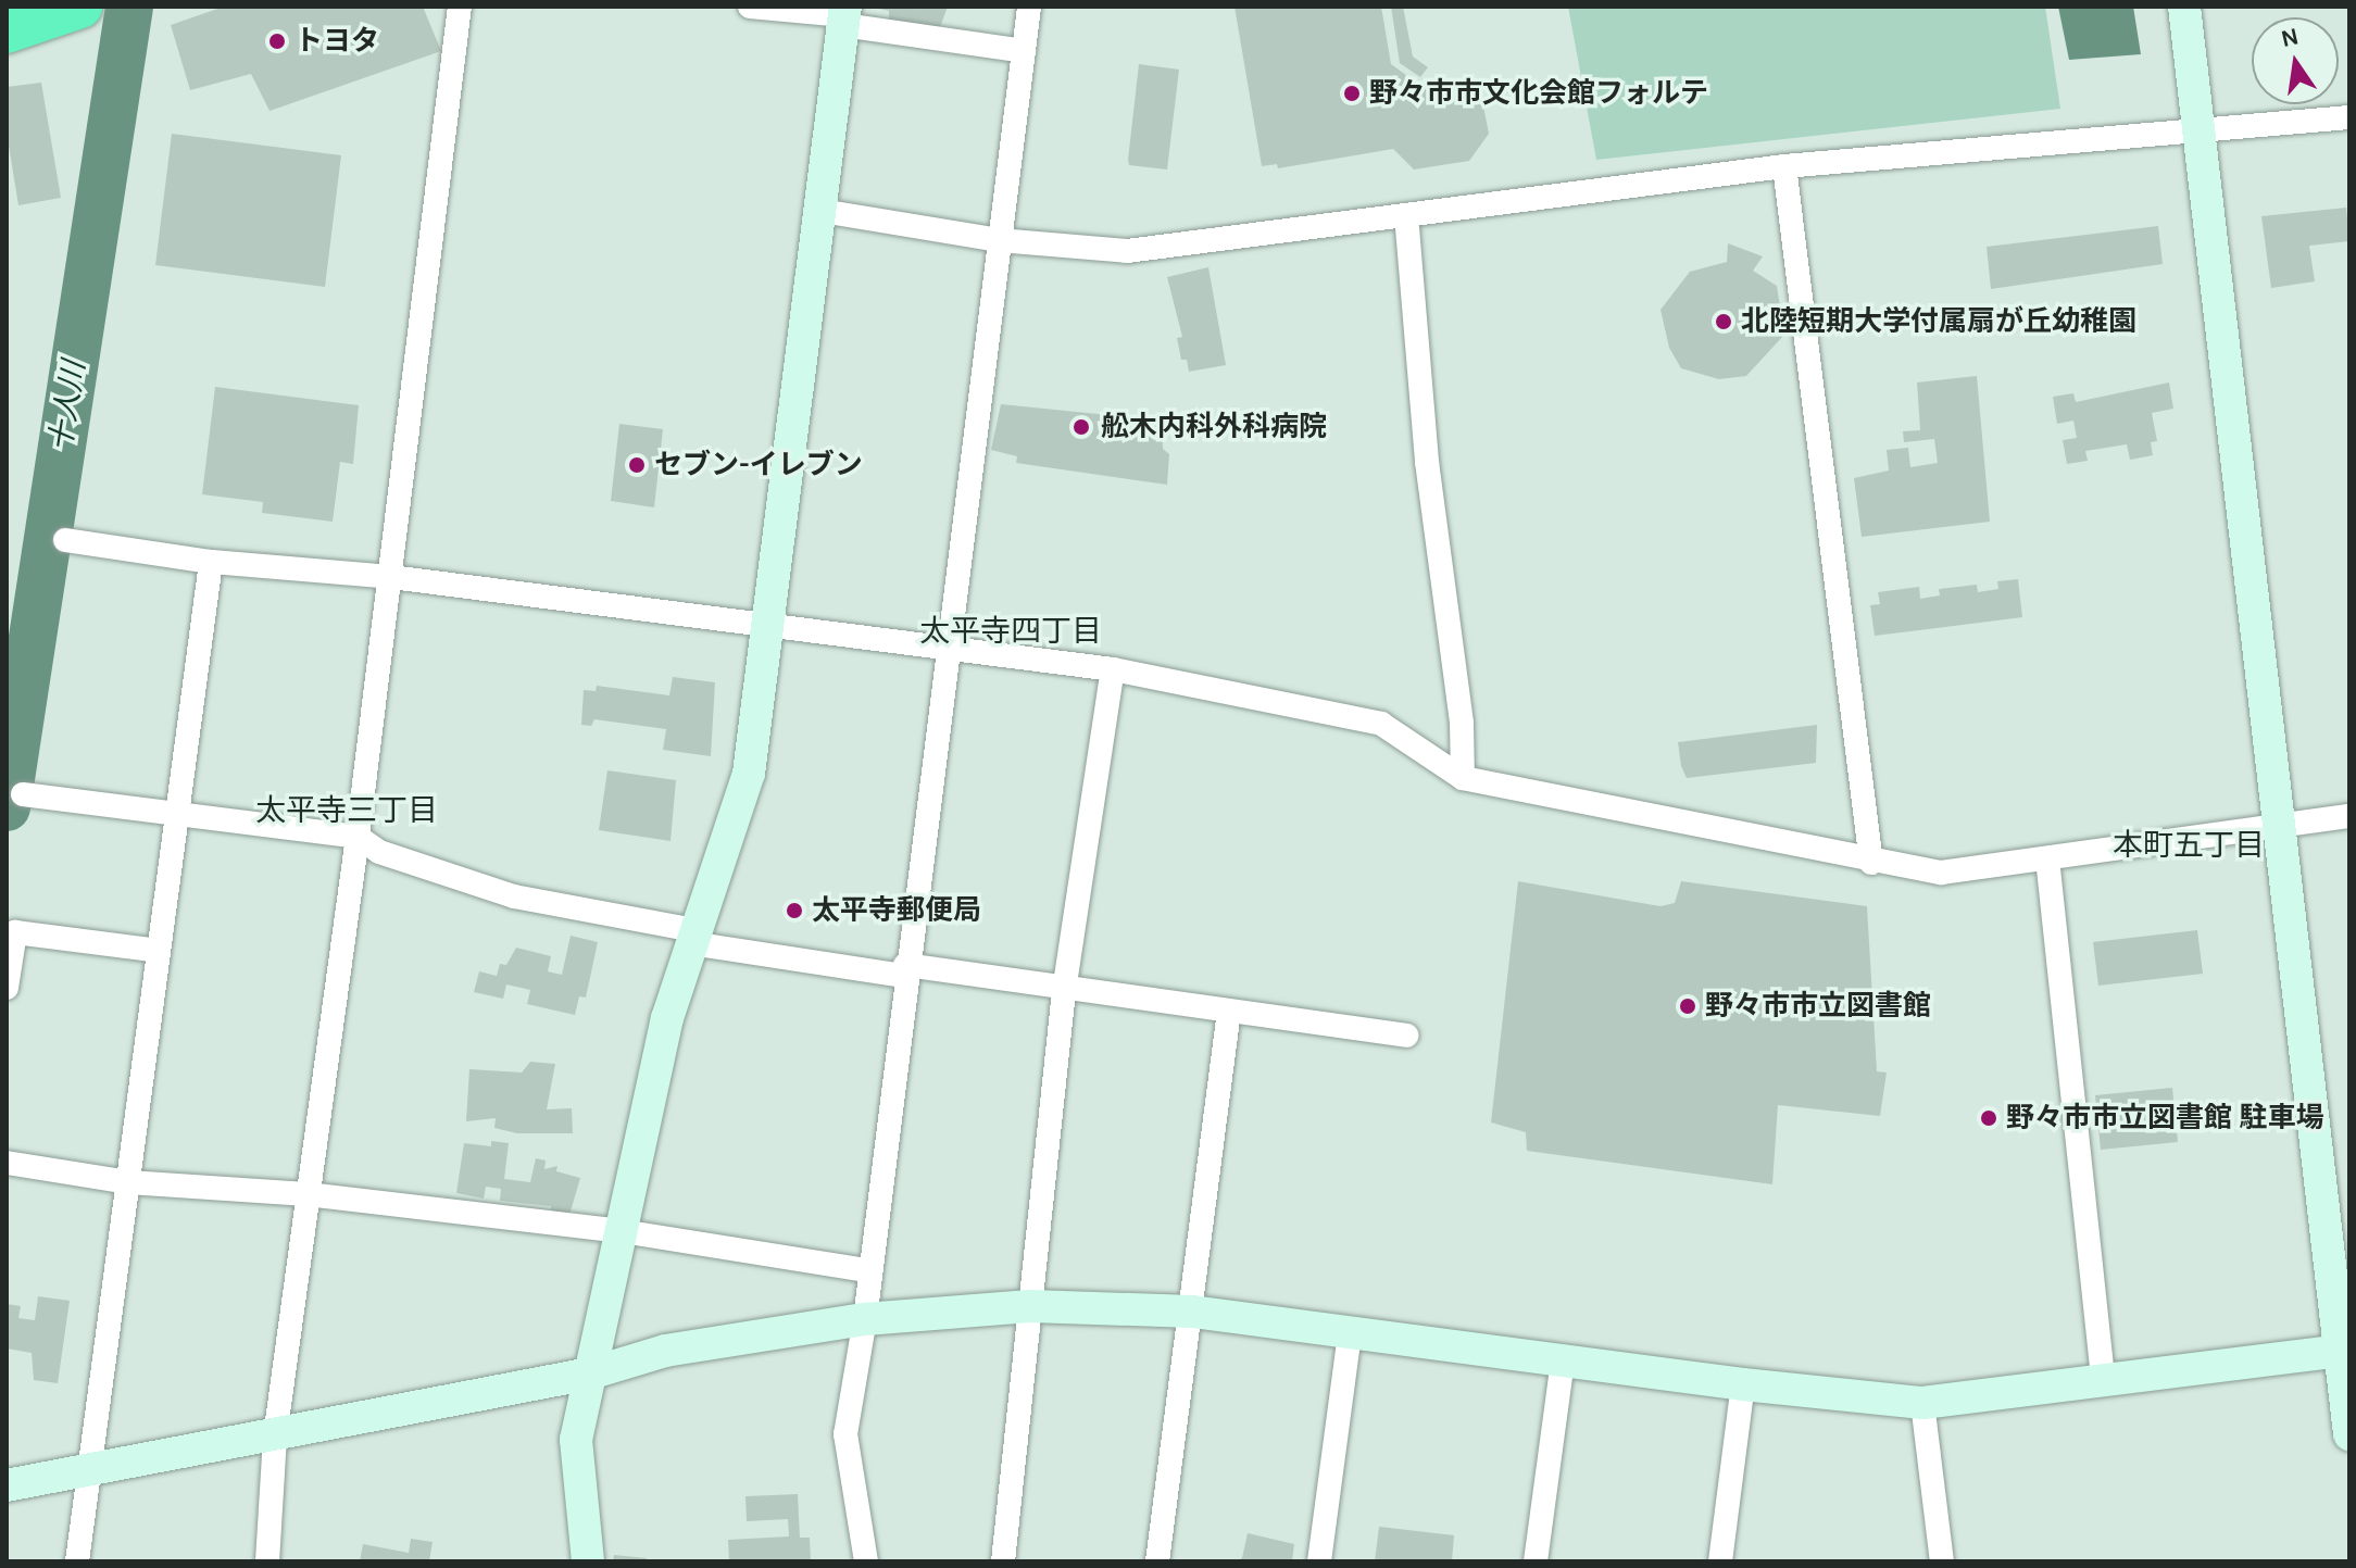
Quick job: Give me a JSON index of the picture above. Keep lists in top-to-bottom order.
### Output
{
  "districts": ["太平寺四丁目", "太平寺三丁目", "本町五丁目"],
  "water": ["十人川"],
  "places": [
    "トヨタ",
    "野々市市文化会館フォルテ",
    "北陸短期大学付属扇が丘幼稚園",
    "舩木内科外科病院",
    "セブン-イレブン",
    "太平寺郵便局",
    "野々市市立図書館",
    "野々市市立図書館 駐車場"
  ],
  "north": "top"
}
